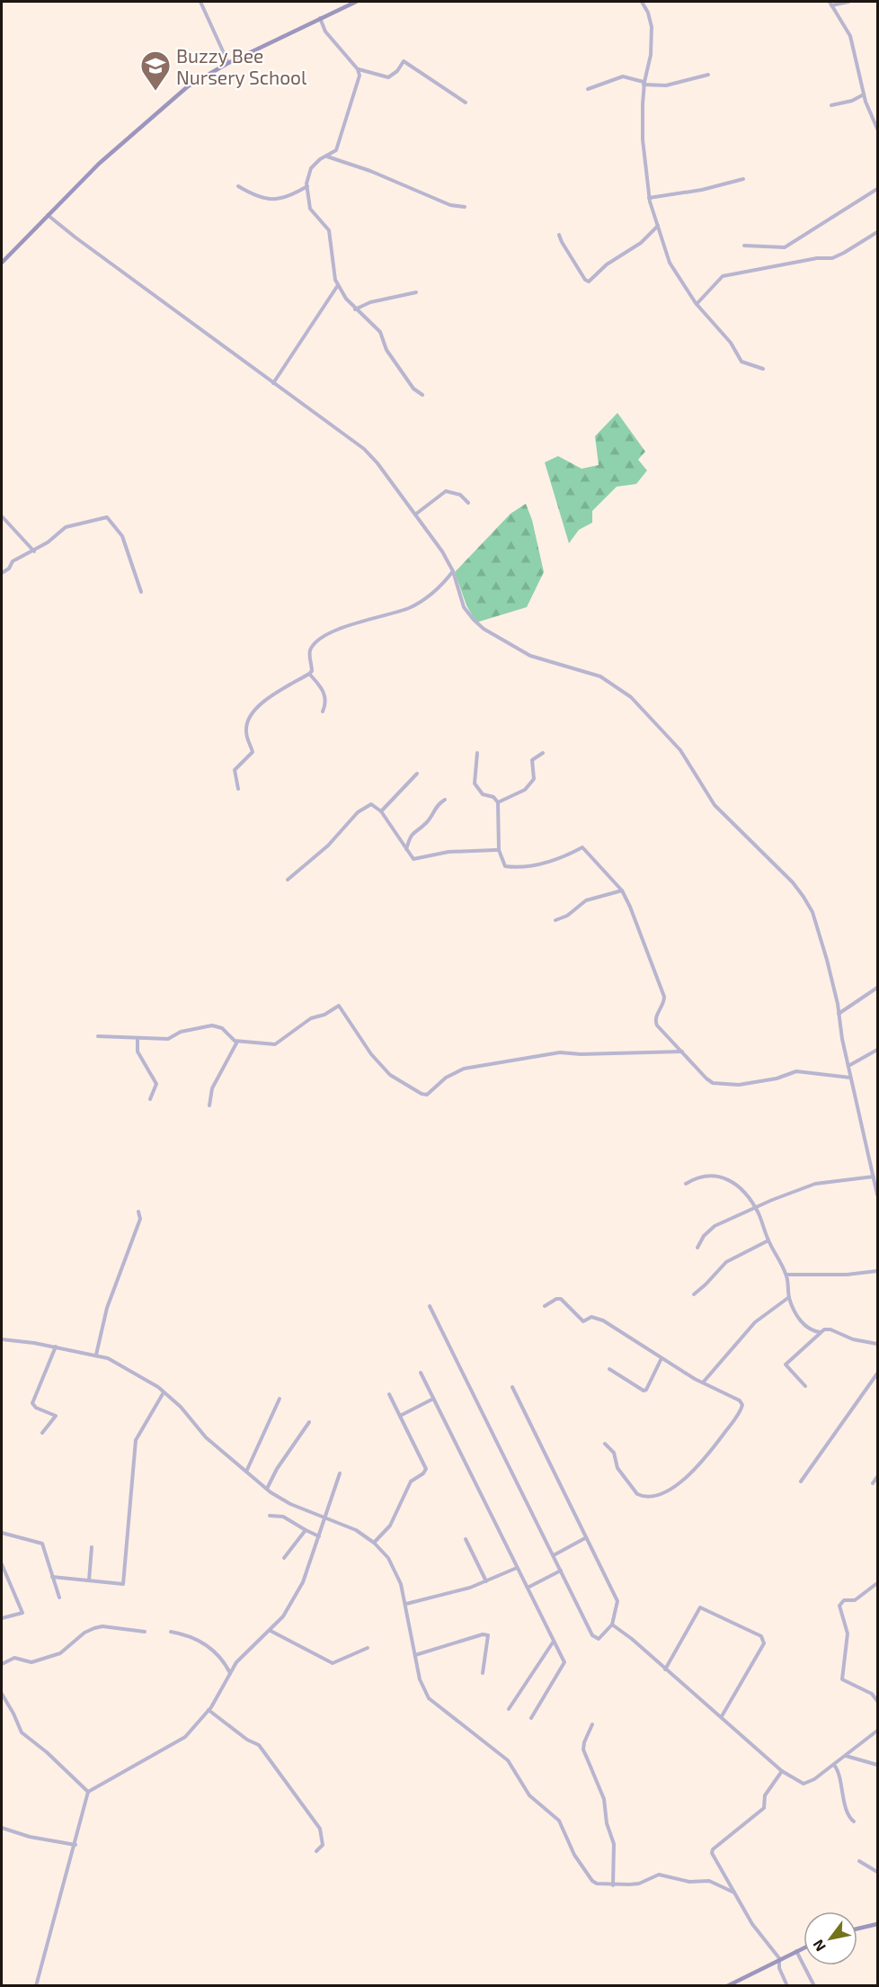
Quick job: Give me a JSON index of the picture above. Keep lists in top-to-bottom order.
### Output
{
  "places": {
    "school or university": ["Buzzy Bee Nursery School"]
  },
  "north": "bottom left"
}
